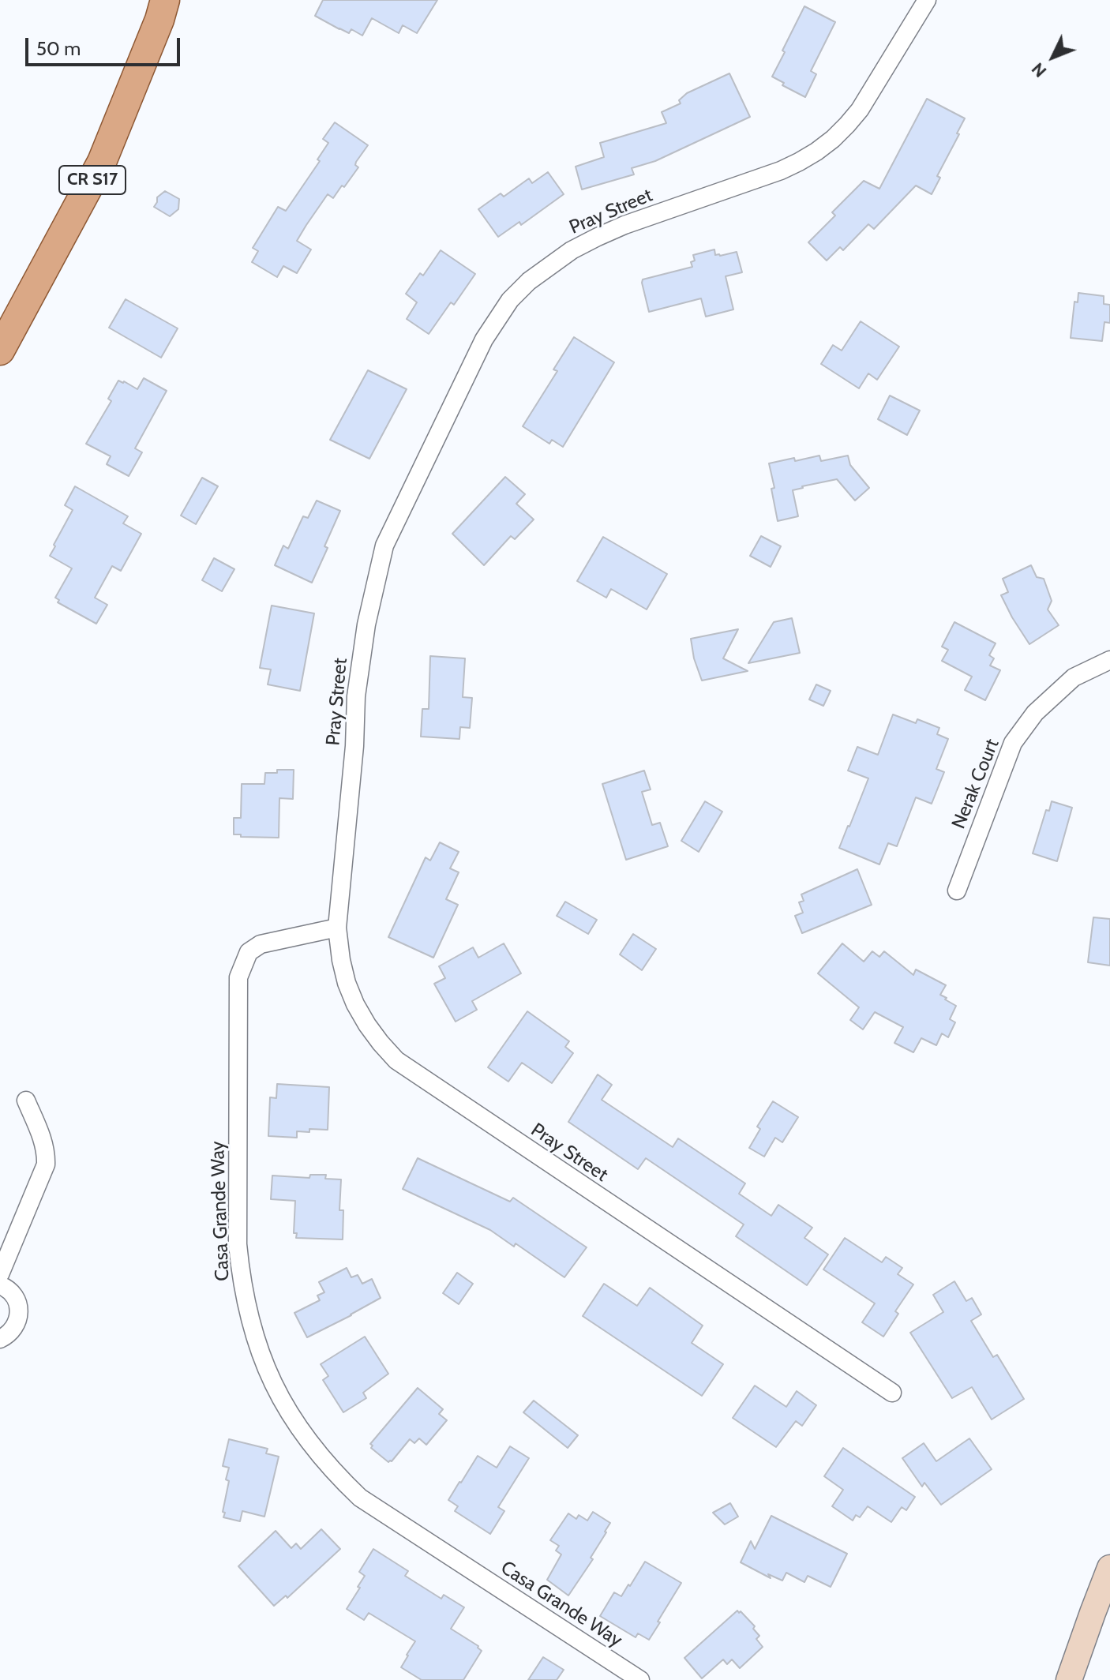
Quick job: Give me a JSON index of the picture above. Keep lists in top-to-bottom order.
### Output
{
  "streets": {
    "main road": ["CR S17"],
    "street": ["Pray Street", "Nerak Court", "Casa Grande Way"]
  },
  "crossings": [
    ["Pray Street", "Casa Grande Way"]
  ],
  "scale_bar": "50 m",
  "north": "bottom left"
}
